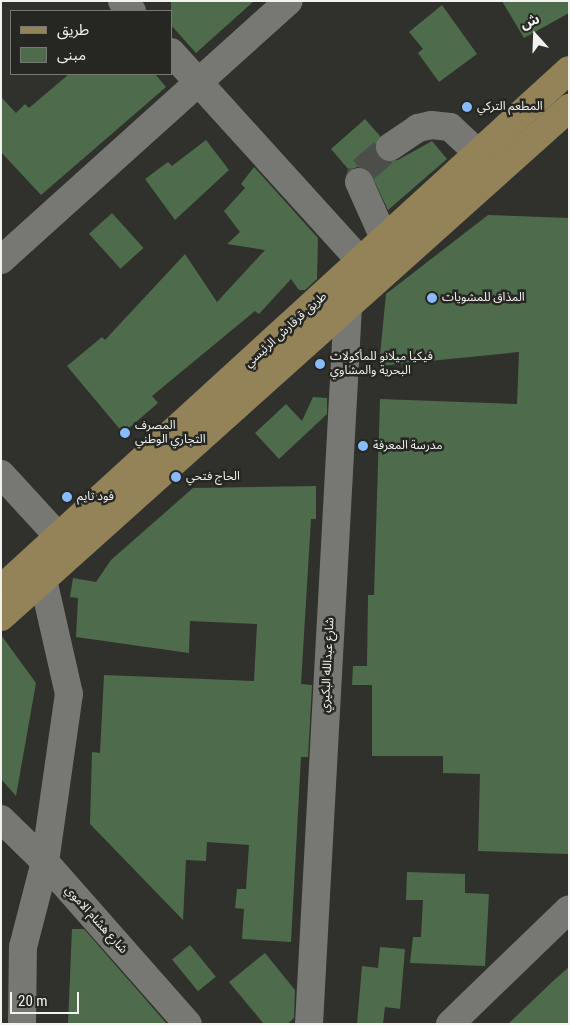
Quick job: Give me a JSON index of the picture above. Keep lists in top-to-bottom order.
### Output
{
  "streets": {
    "main road": ["طريق قرقارش الرئيسي"],
    "street": ["شارع عبدالله البكيري", "شارع هشام الاموي"]
  },
  "crossings": [
    ["طريق قرقارش الرئيسي", "شارع عبدالله البكيري"]
  ],
  "places": [
    "المطعم التركي",
    "المذاق للمشويات",
    "فيكيا ميلانو للمأكولات البحرية والمشاوي",
    "المصرف التجاري الوطني",
    "مدرسة المعرفة",
    "الحاج فتحي",
    "فود تايم"
  ],
  "legend": ["طريق", "مبنى"],
  "scale_bar": "20 m",
  "north": "top"
}
